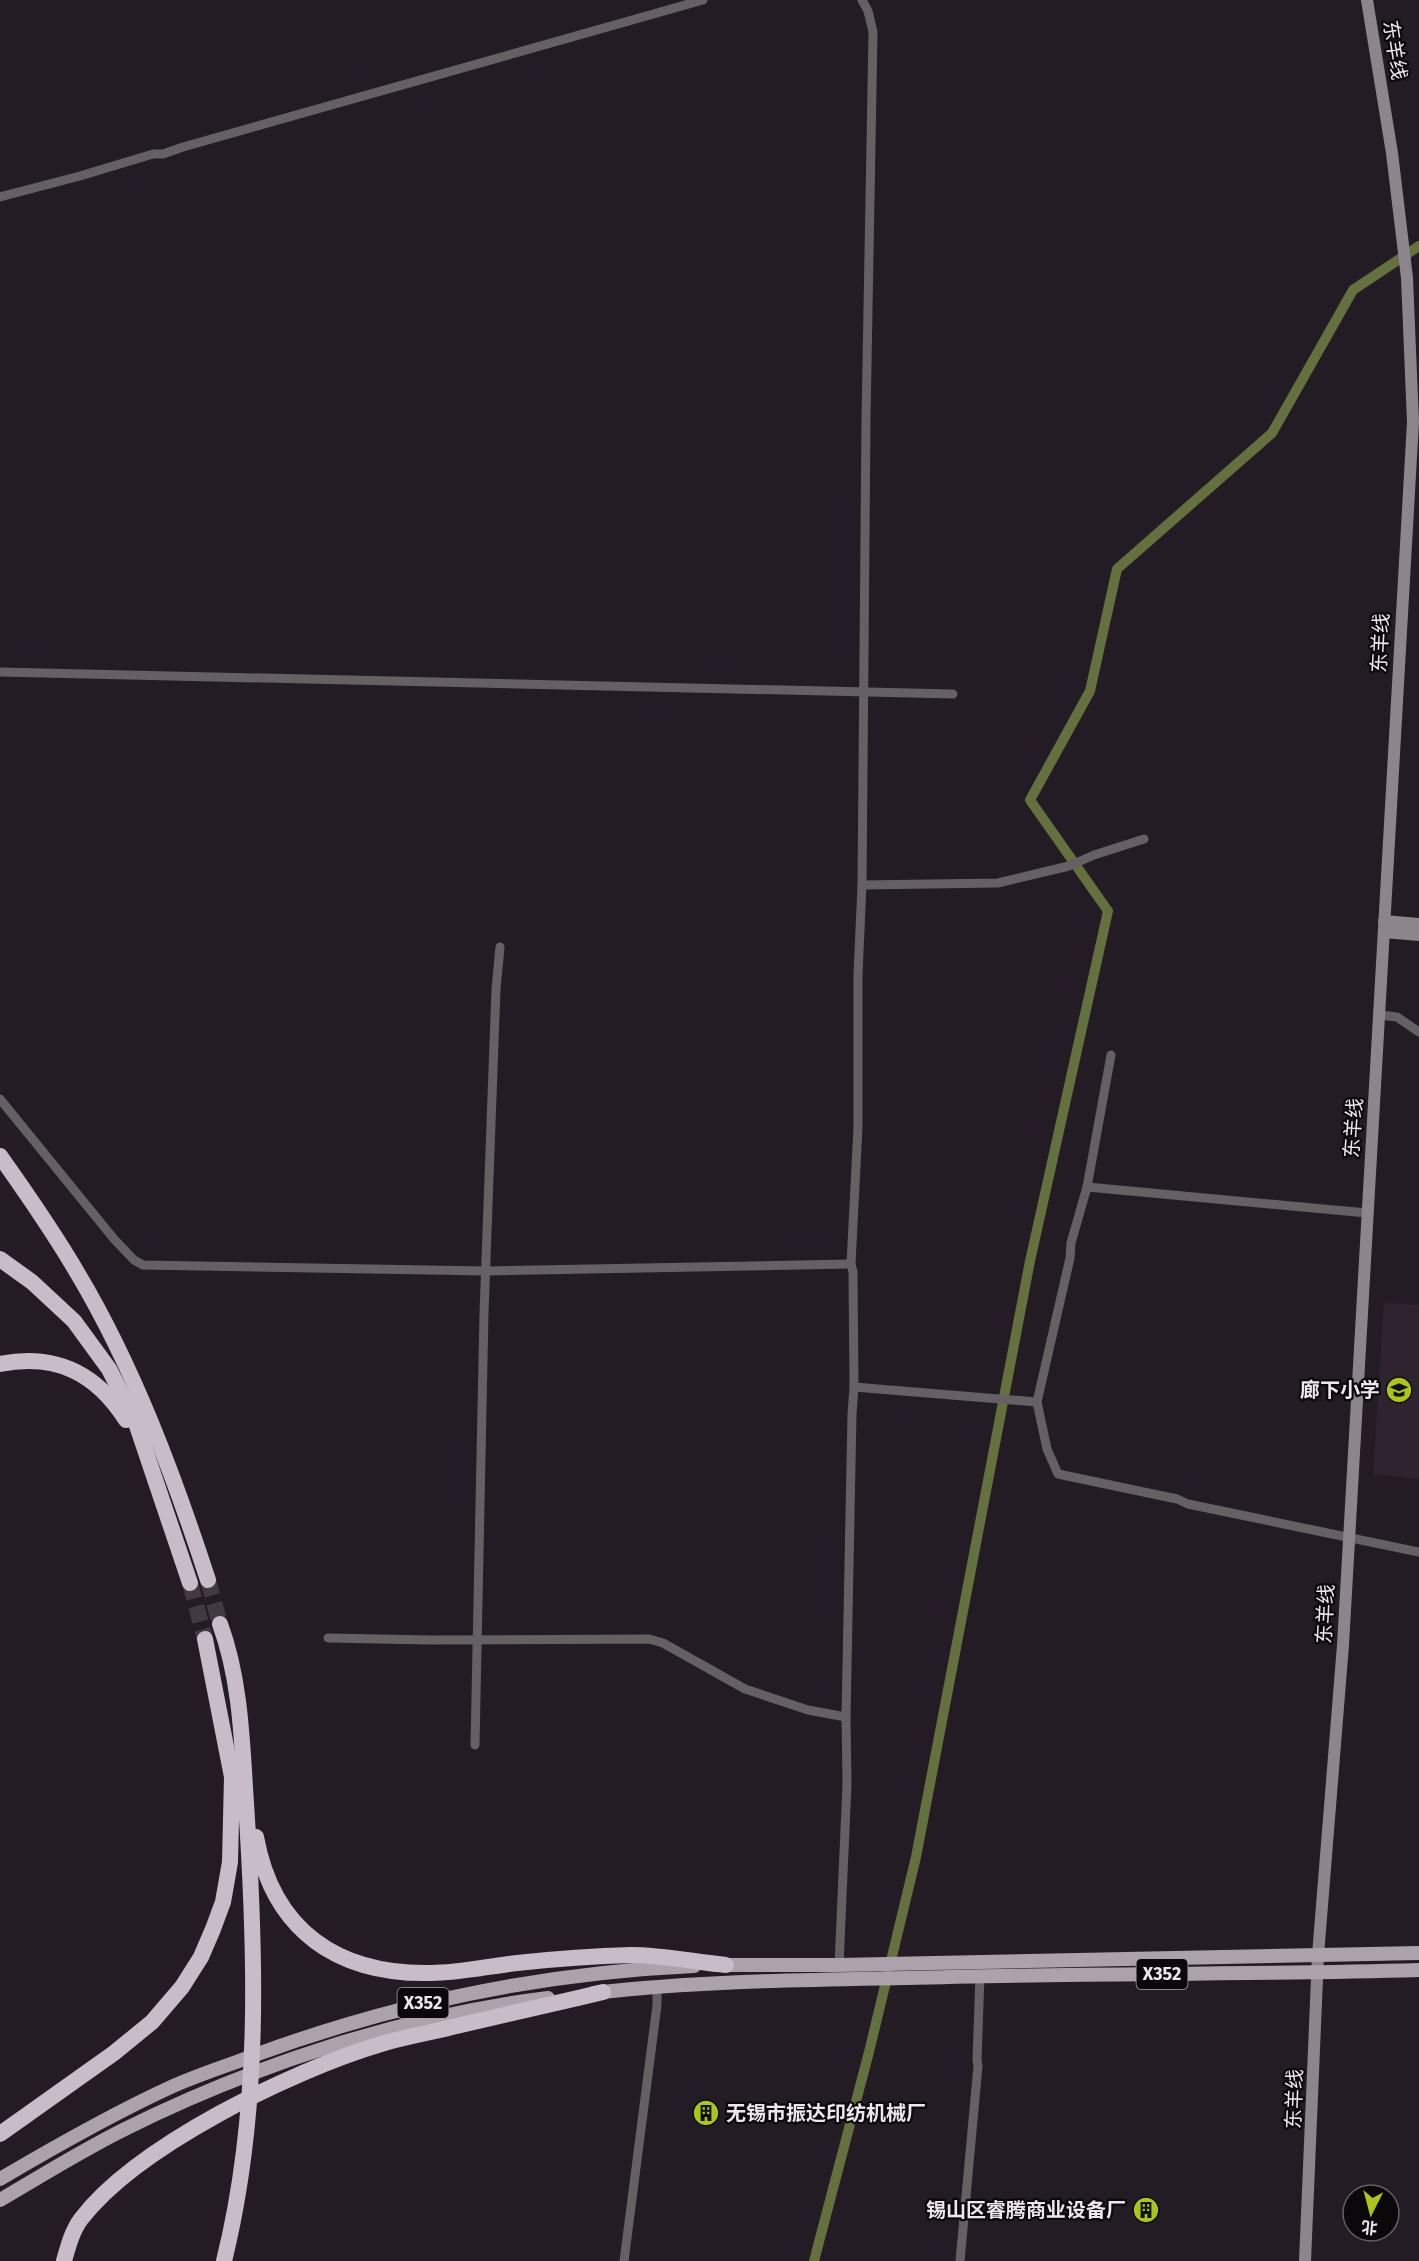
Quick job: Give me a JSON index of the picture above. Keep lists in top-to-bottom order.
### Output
{
  "streets": {
    "main road": ["东羊线", "X352"]
  },
  "crossings": [
    ["东羊线", "X352"]
  ],
  "places": {
    "school or university": ["廊下小学"],
    "building": ["无锡市振达印纺机械厂", "锡山区睿腾商业设备厂"]
  },
  "north": "bottom"
}
